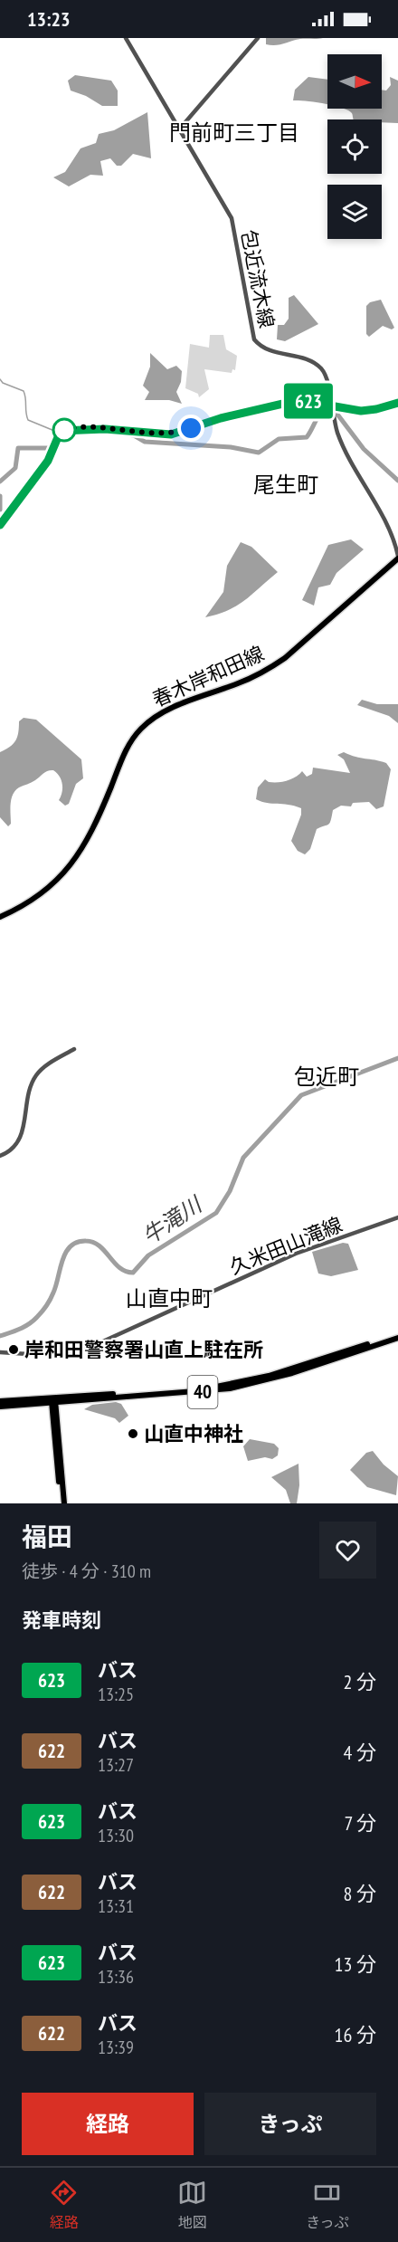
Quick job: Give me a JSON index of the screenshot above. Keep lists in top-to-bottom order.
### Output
{
  "streets": {
    "main road": ["春木岸和田線", "40"],
    "street": ["包近流木線", "久米田山滝線"]
  },
  "crossings": [
    ["包近流木線", "春木岸和田線"]
  ],
  "districts": [
    "門前町三丁目",
    "尾生町",
    "包近町",
    "山直中町"
  ],
  "water": ["牛滝川"],
  "places": ["岸和田警察署山直上駐在所", "山直中神社"],
  "lines": ["bus line 623"],
  "north": "right",
  "page": {
    "status": "13:23",
    "on_map": "623",
    "heading": [
      ["福田", "徒歩 · 4 分 · 310 m"],
      "発車時刻"
    ],
    "list": [
      {
        "mark": "623",
        "name": "バス",
        "note": "13:25",
        "value": "2 分"
      },
      {
        "mark": "622",
        "name": "バス",
        "note": "13:27",
        "value": "4 分"
      },
      {
        "mark": "623",
        "name": "バス",
        "note": "13:30",
        "value": "7 分"
      },
      {
        "mark": "622",
        "name": "バス",
        "note": "13:31",
        "value": "8 分"
      },
      {
        "mark": "623",
        "name": "バス",
        "note": "13:36",
        "value": "13 分"
      },
      {
        "mark": "622",
        "name": "バス",
        "note": "13:39",
        "value": "16 分"
      }
    ],
    "buttons": ["経路", "きっぷ"],
    "tabs": ["経路", "地図", "きっぷ"]
  }
}
